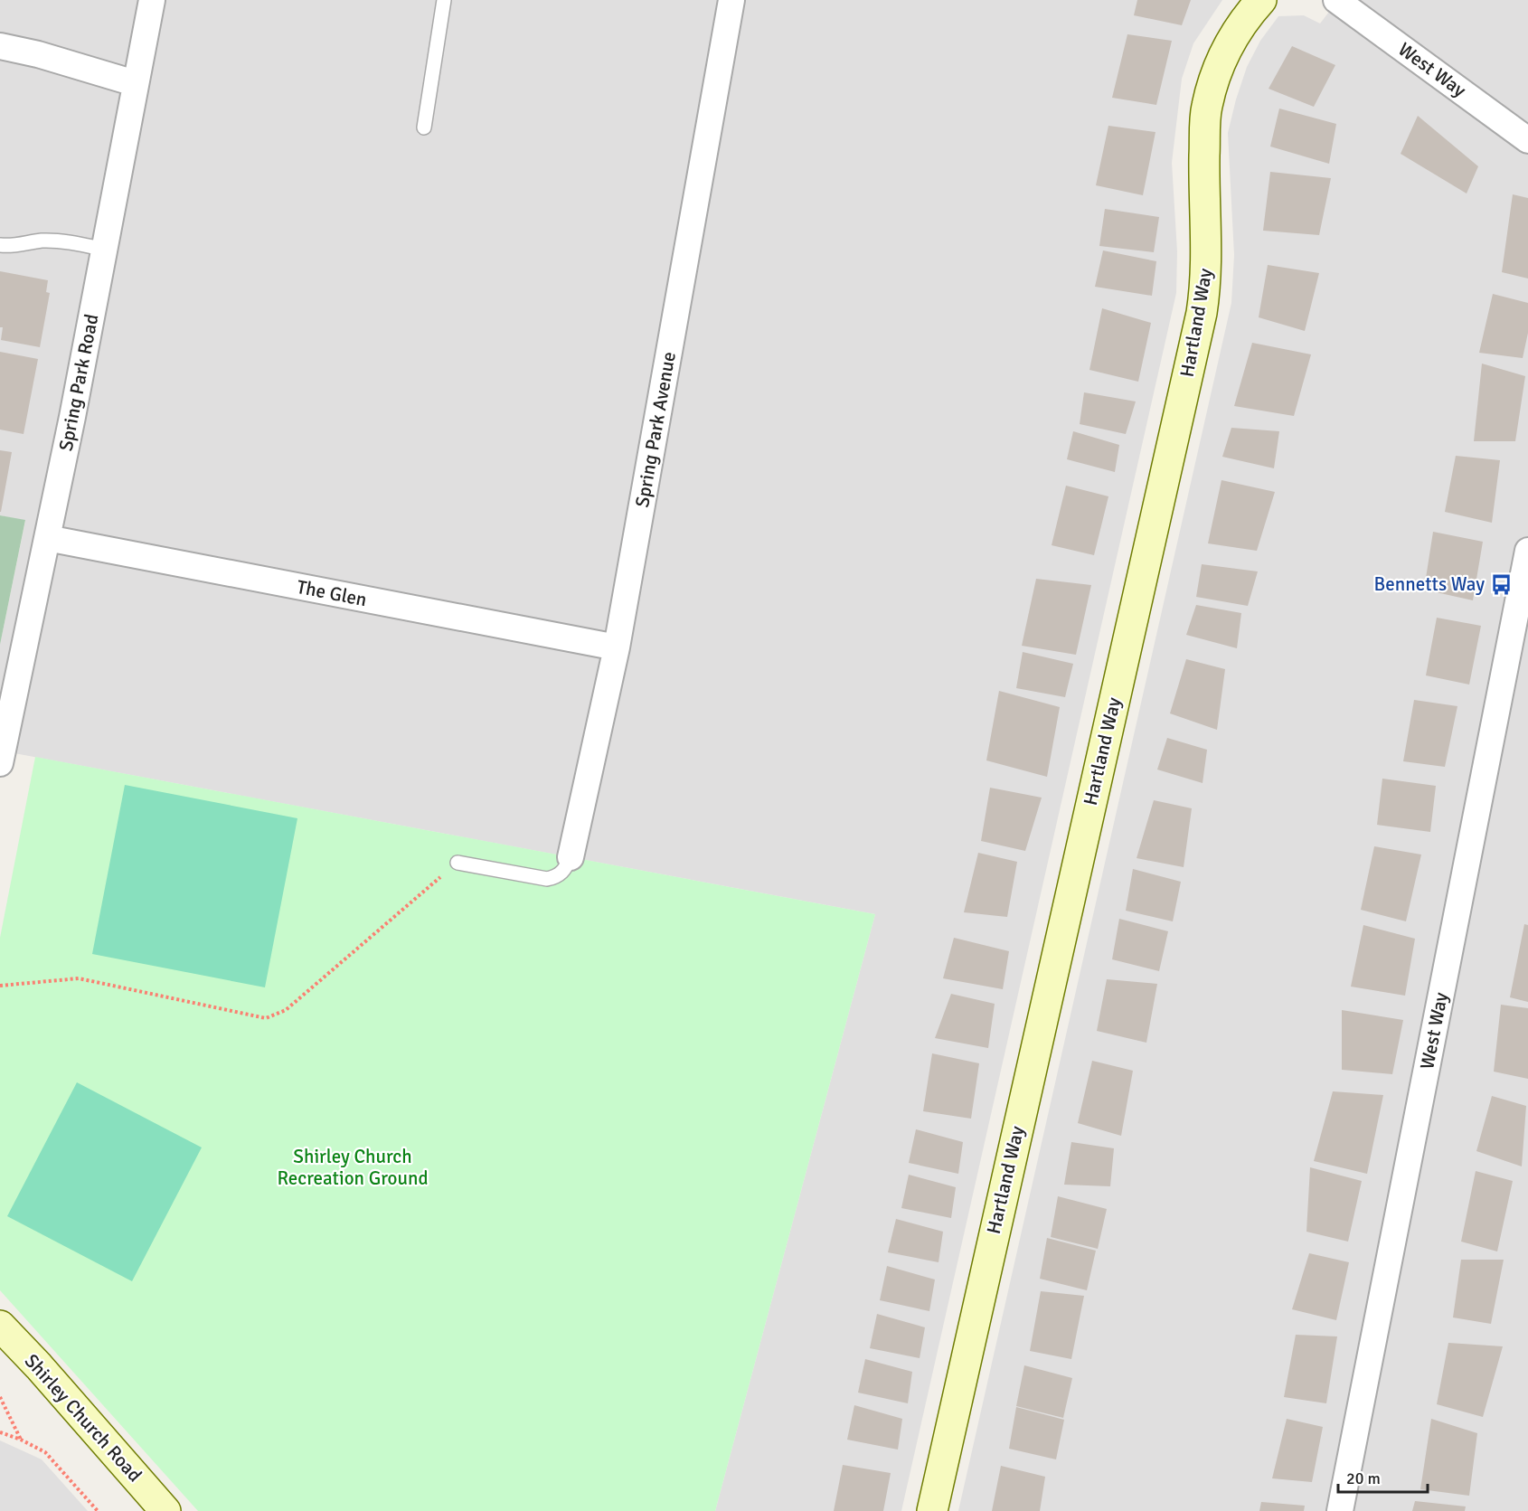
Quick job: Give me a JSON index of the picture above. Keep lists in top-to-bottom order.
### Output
{
  "streets": {
    "street": [
      "West Way",
      "Hartland Way",
      "Spring Park Road",
      "Spring Park Avenue",
      "The Glen",
      "Shirley Church Road"
    ]
  },
  "crossings": [
    ["Spring Park Road", "The Glen"],
    ["Spring Park Avenue", "The Glen"]
  ],
  "parks": ["Shirley Church Recreation Ground"],
  "places": {
    "bus stop": ["Bennetts Way"]
  },
  "scale_bar": "20 m"
}
